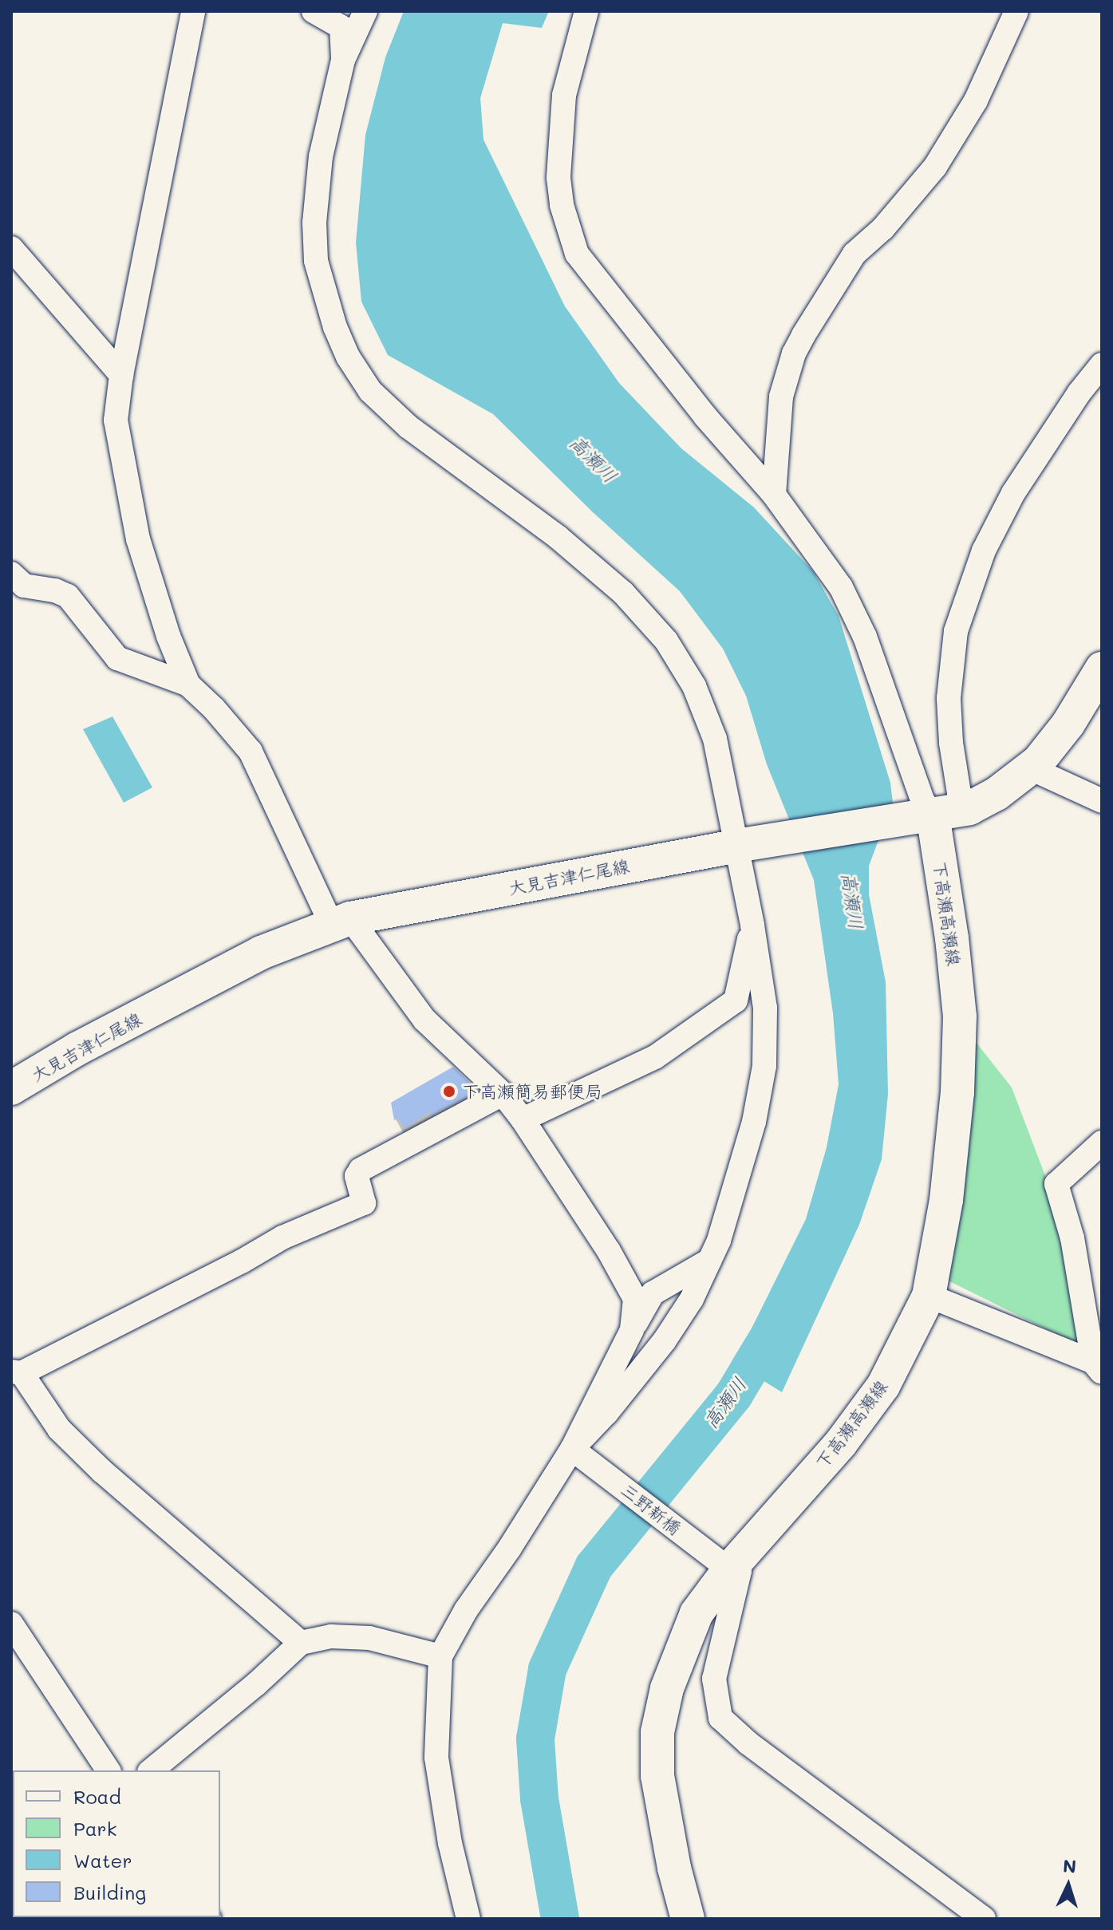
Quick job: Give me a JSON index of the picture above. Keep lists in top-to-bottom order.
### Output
{
  "streets": {
    "main road": ["大見吉津仁尾線", "下高瀬高瀬線"],
    "street": ["三野新橋"]
  },
  "crossings": [
    ["大見吉津仁尾線", "下高瀬高瀬線"],
    ["下高瀬高瀬線", "三野新橋"]
  ],
  "water": ["高瀬川"],
  "places": ["下高瀬簡易郵便局"],
  "legend": [
    "Road",
    "Park",
    "Water",
    "Building"
  ],
  "north": "top"
}
